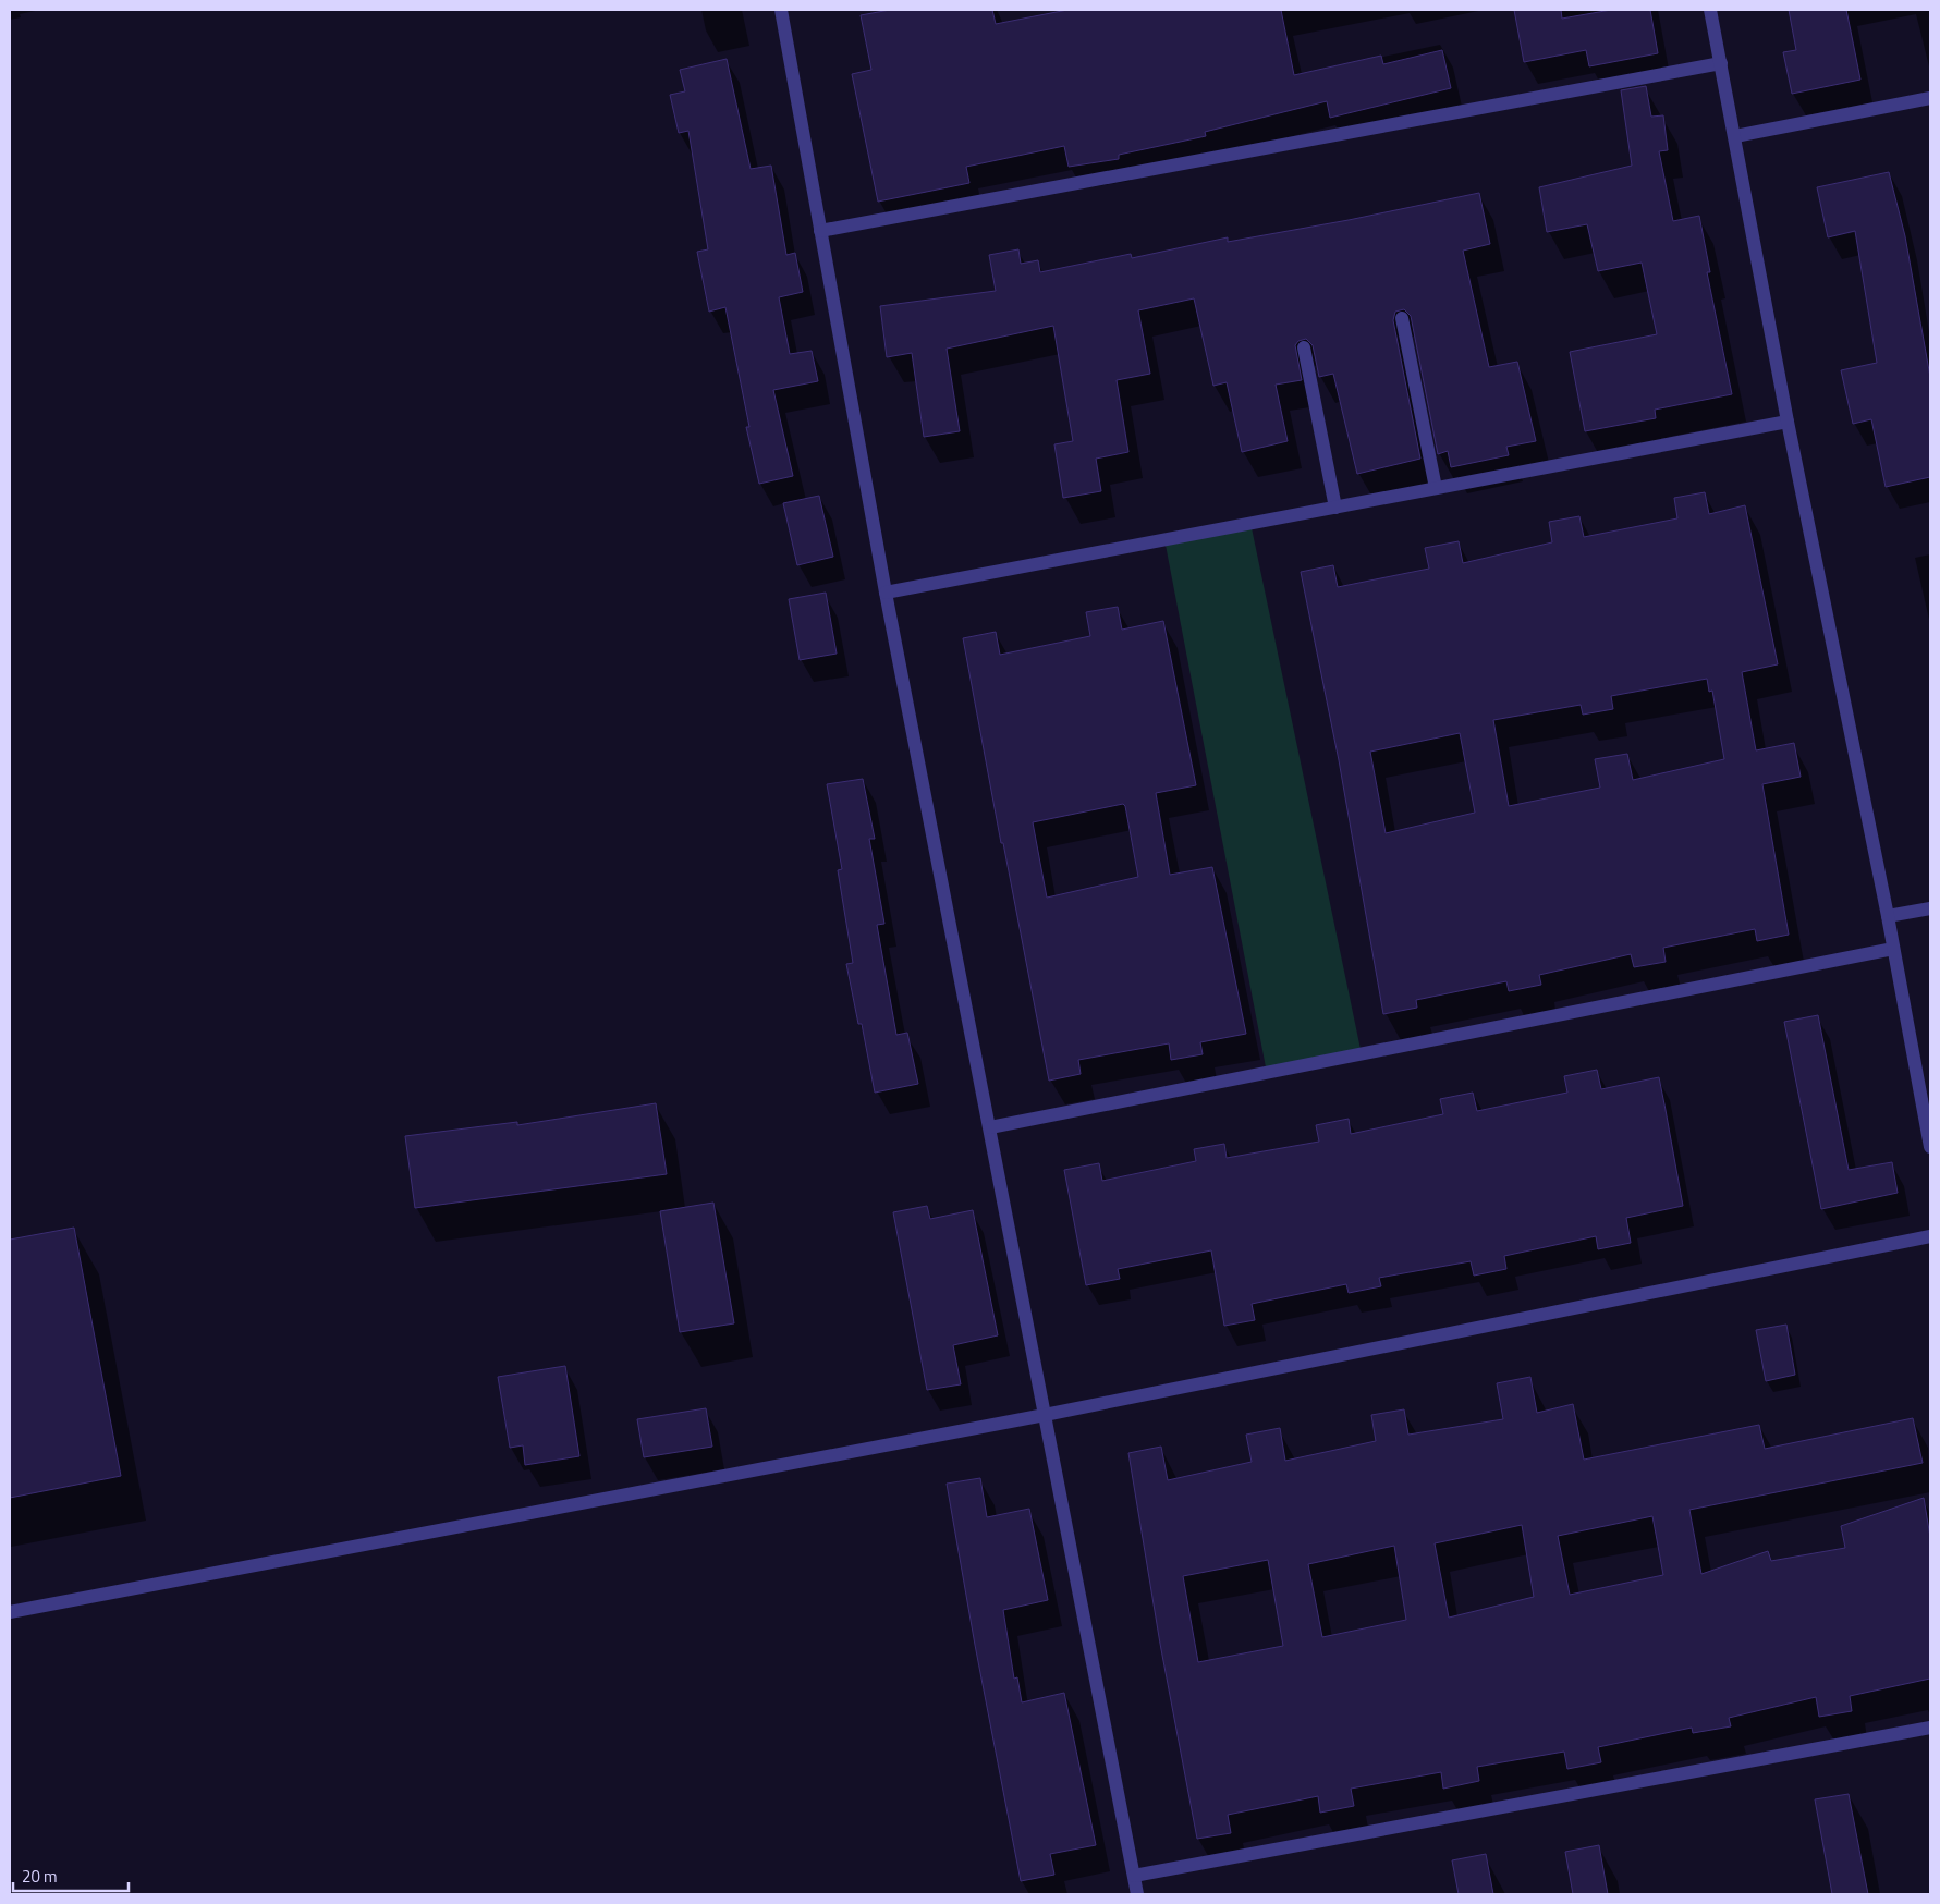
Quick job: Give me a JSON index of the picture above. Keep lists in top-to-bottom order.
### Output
{
  "scale_bar": "20 m"
}
